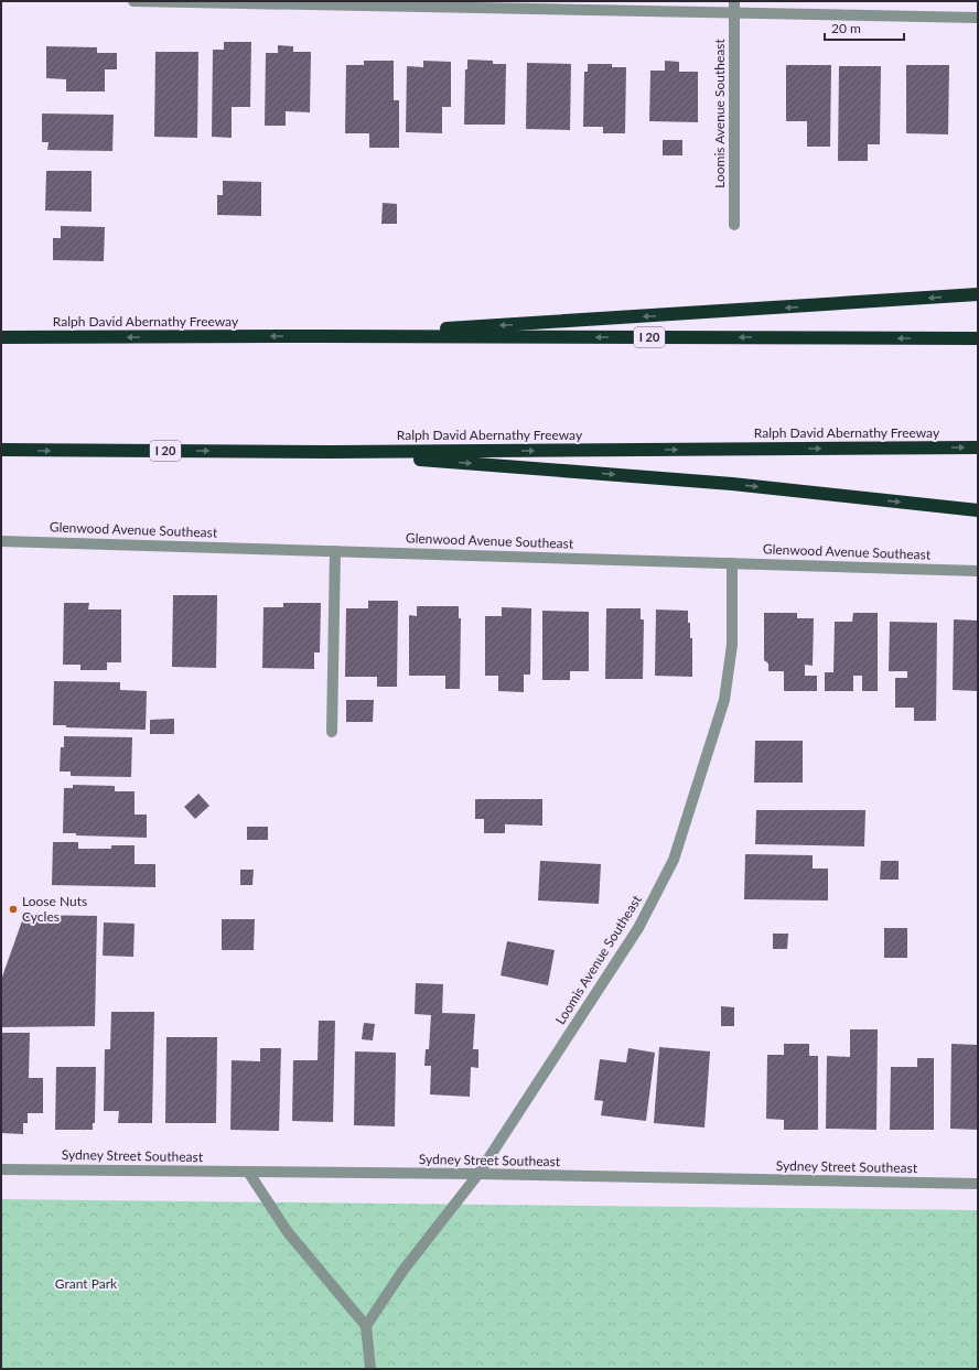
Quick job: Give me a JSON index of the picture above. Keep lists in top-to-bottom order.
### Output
{
  "streets": {
    "highway": ["Ralph David Abernathy Freeway", "I 20"],
    "street": ["Loomis Avenue Southeast", "Glenwood Avenue Southeast", "Sydney Street Southeast"]
  },
  "crossings": [
    ["Loomis Avenue Southeast", "Glenwood Avenue Southeast"],
    ["Loomis Avenue Southeast", "Sydney Street Southeast"]
  ],
  "parks": ["Grant Park"],
  "places": ["Loose Nuts Cycles"],
  "scale_bar": "20 m"
}
